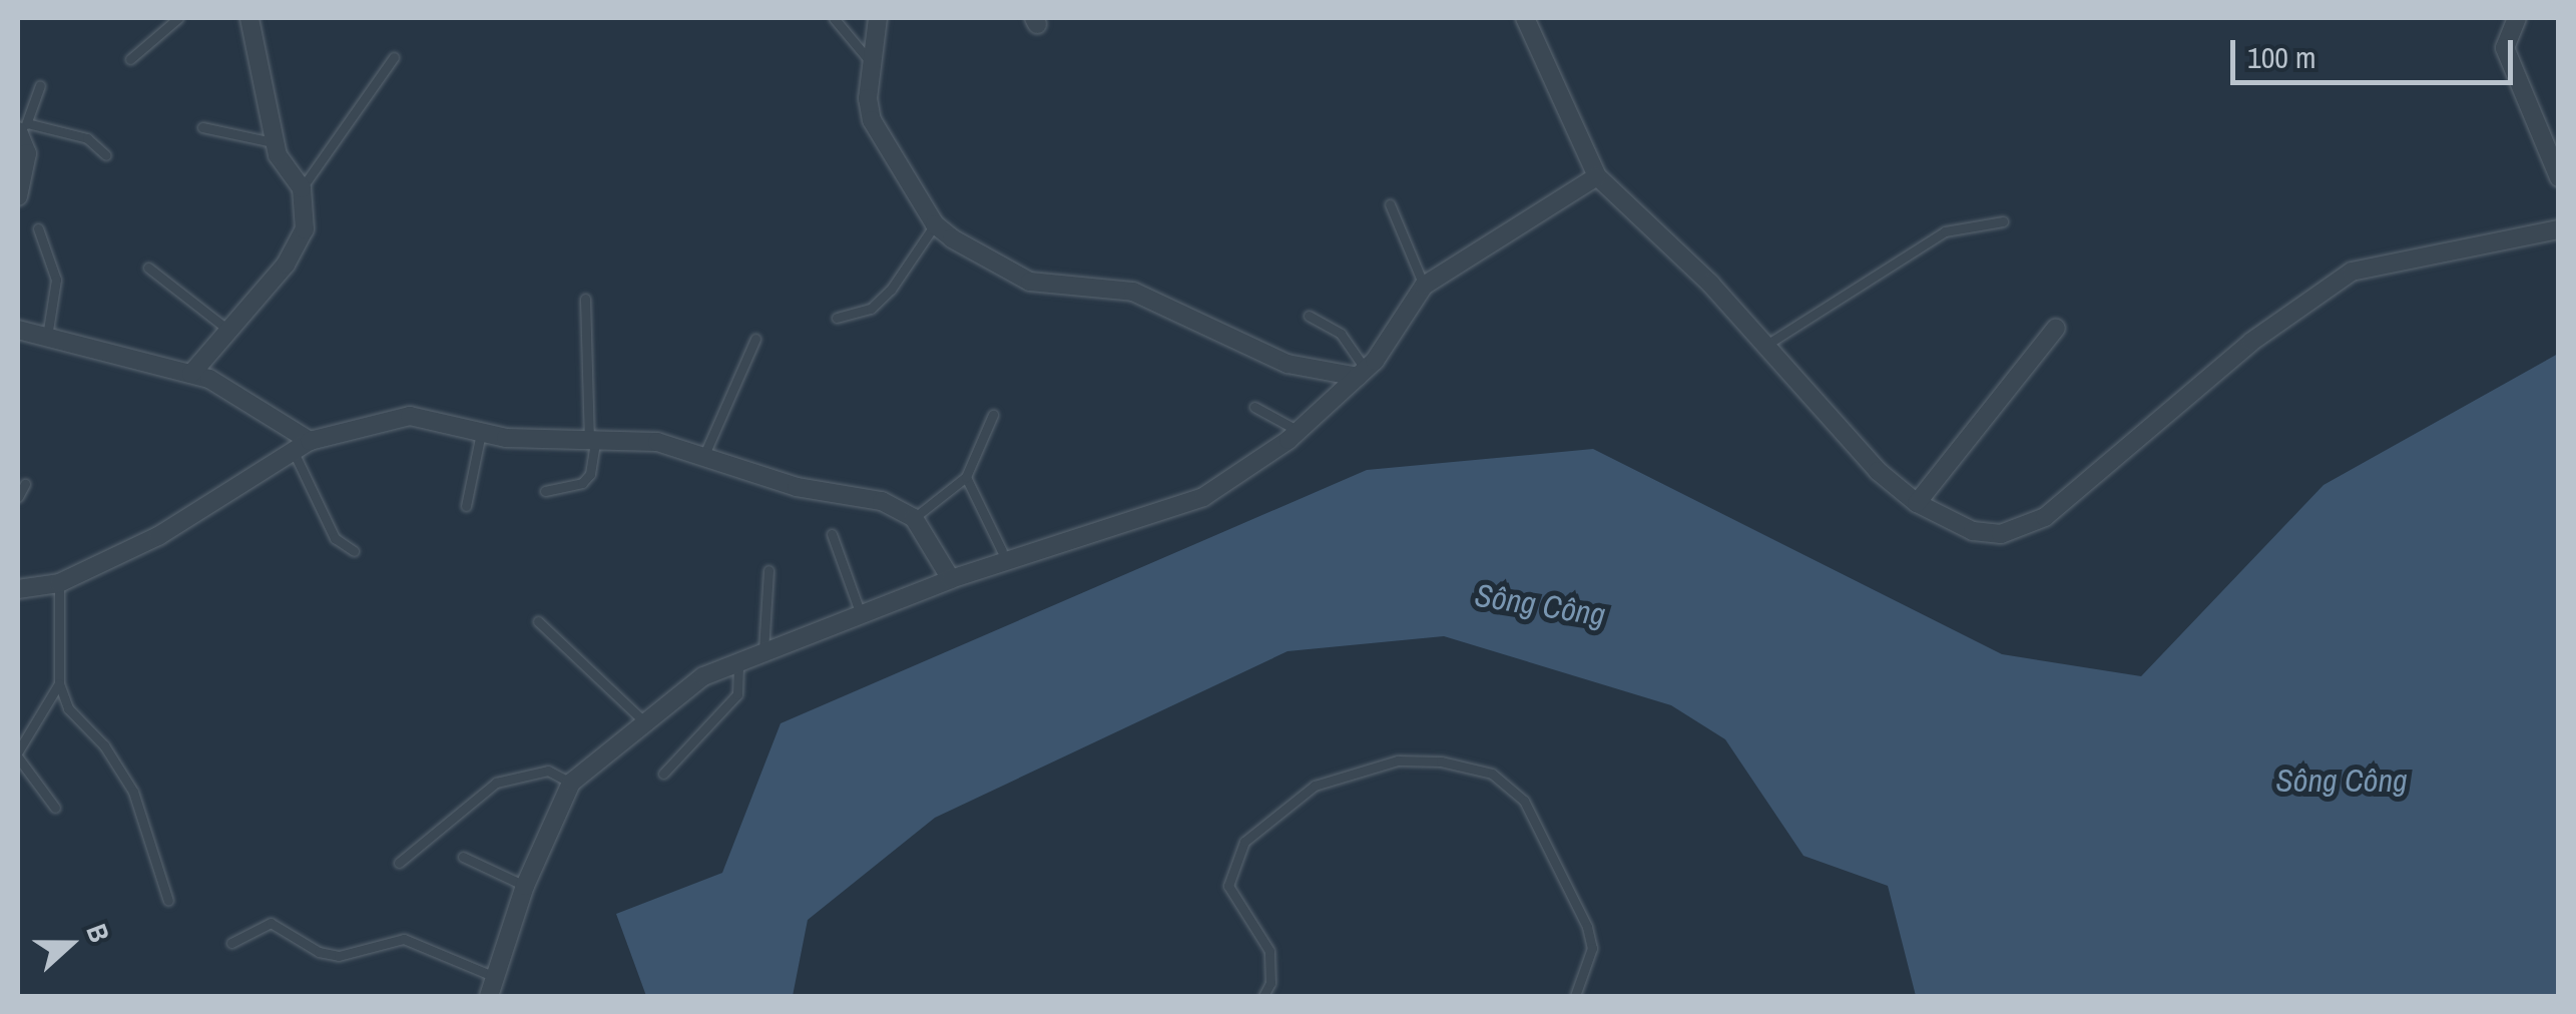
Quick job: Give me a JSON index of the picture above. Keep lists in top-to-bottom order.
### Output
{
  "water": ["Sông Công"],
  "scale_bar": "100 m",
  "north": "right"
}
